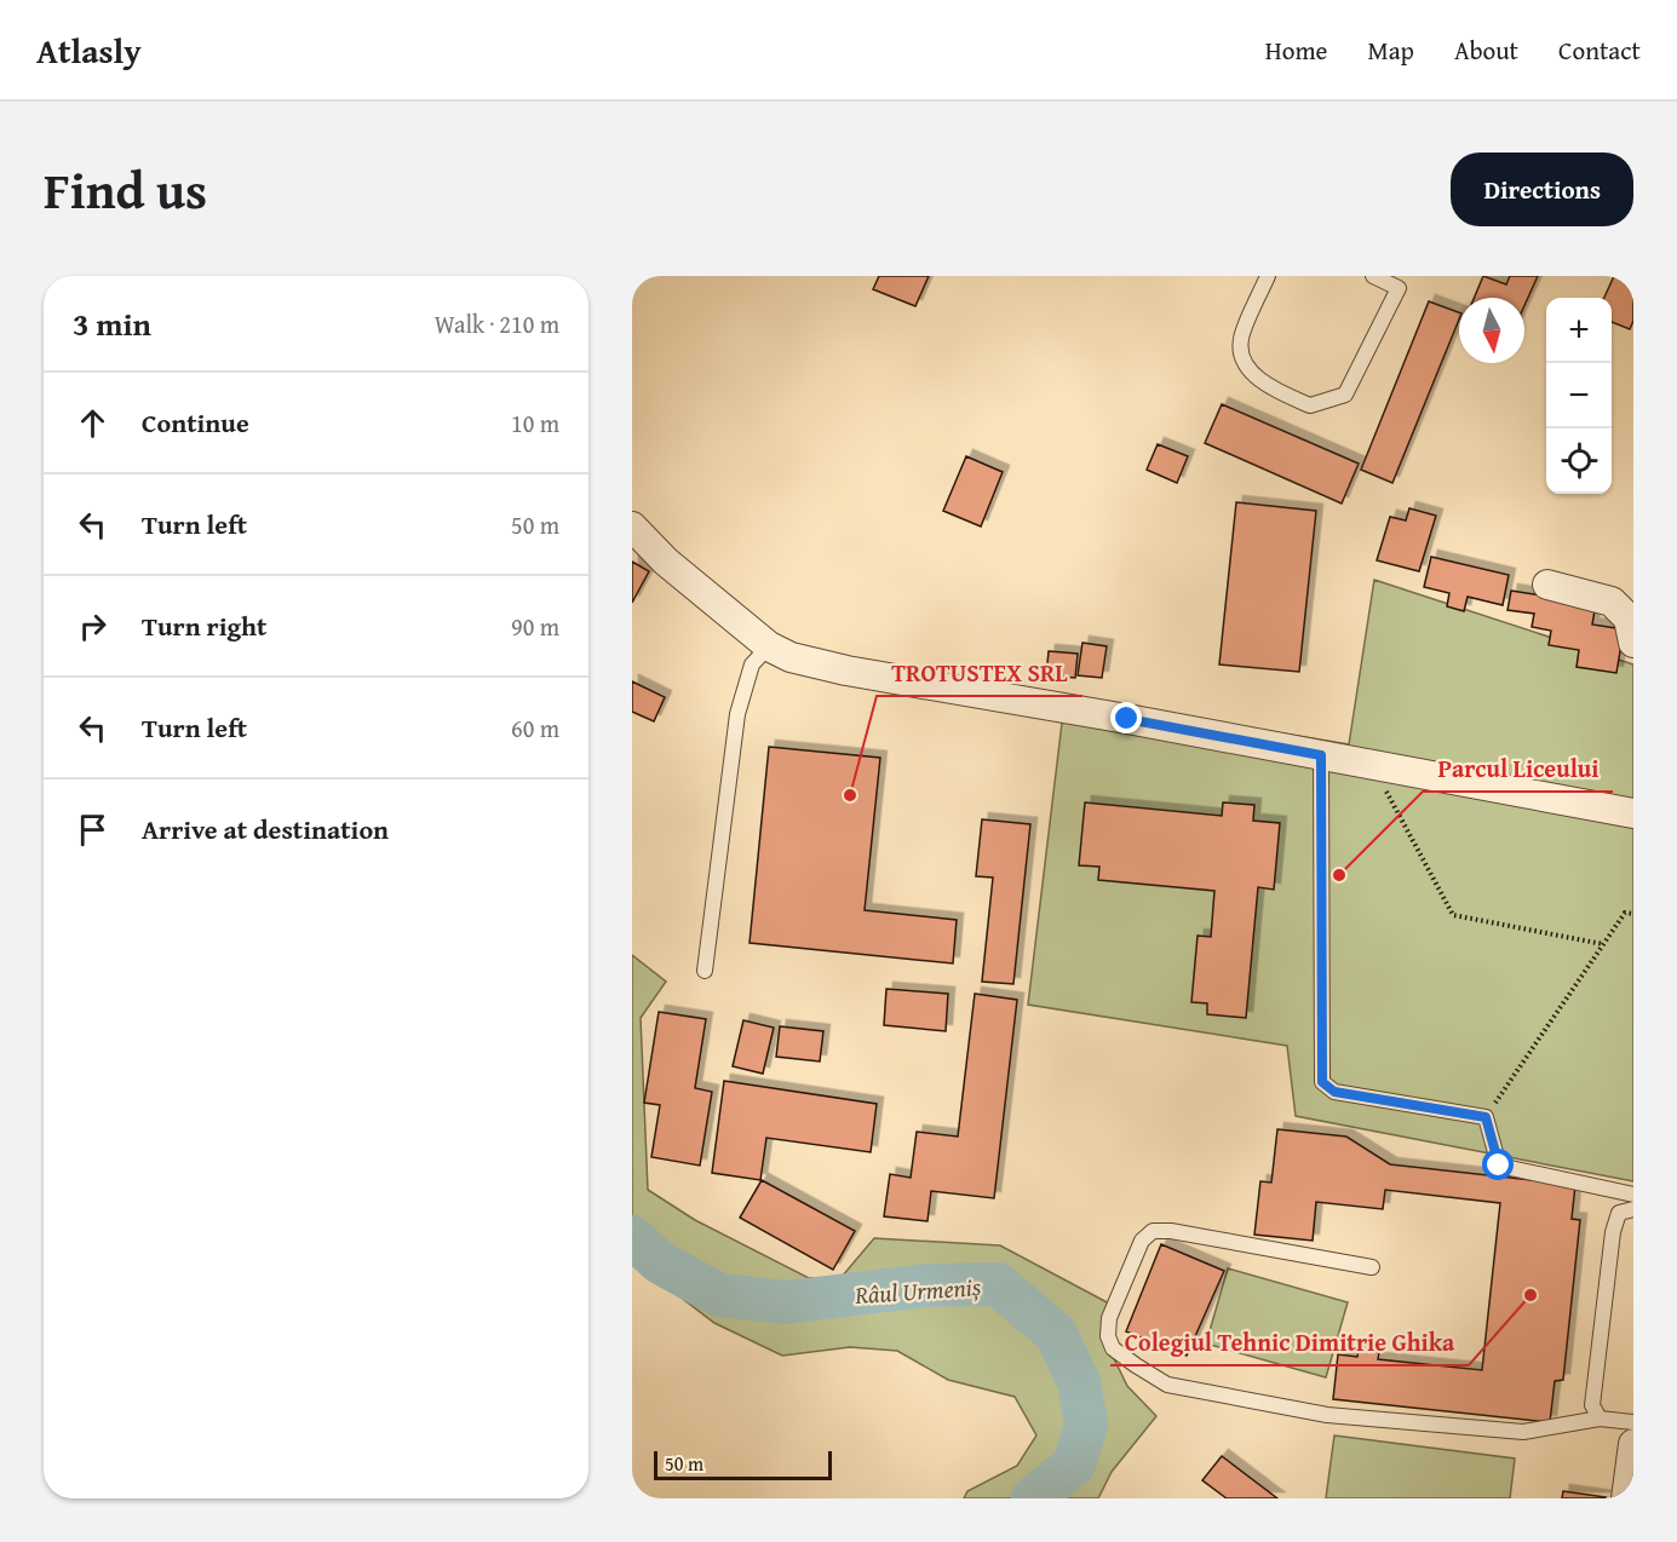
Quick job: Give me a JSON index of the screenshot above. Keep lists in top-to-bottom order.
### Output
{
  "water": ["Râul Urmeniș"],
  "places": ["TROTUSTEX SRL", "Parcul Liceului", "Colegiul Tehnic Dimitrie Ghika"],
  "scale_bar": "50 m",
  "north": "bottom",
  "page": {
    "header": "Atlasly",
    "nav": [
      "Home",
      "Map",
      "About",
      "Contact"
    ],
    "title": "Find us",
    "buttons": "Directions",
    "heading": ["3 min", "Walk · 210 m"],
    "map_buttons": ["+", "−"],
    "list": [
      ["Continue", "10 m"],
      ["Turn left", "50 m"],
      ["Turn right", "90 m"],
      ["Turn left", "60 m"],
      "Arrive at destination"
    ],
    "scale": "50 m"
  }
}
